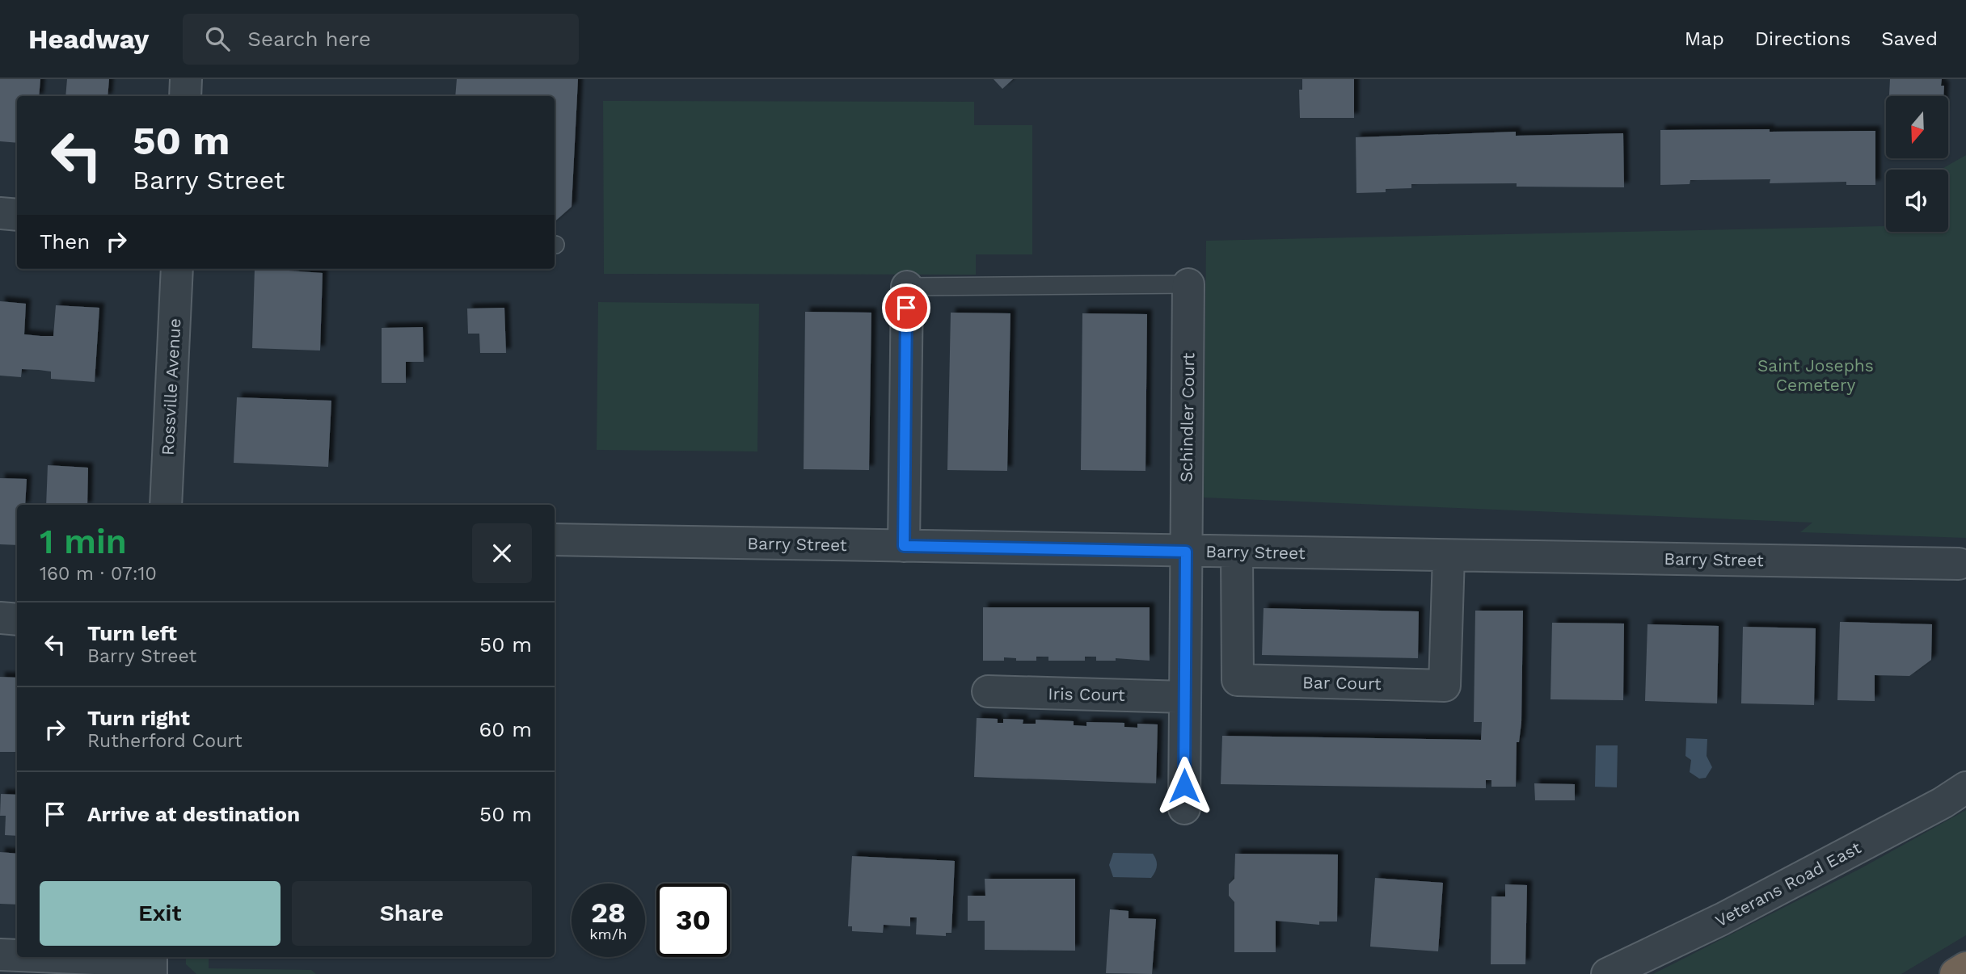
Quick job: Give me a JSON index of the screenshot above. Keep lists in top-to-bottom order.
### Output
{
  "streets": {
    "street": [
      "Rossville Avenue",
      "Schindler Court",
      "Barry Street",
      "Bar Court",
      "Iris Court",
      "Veterans Road East"
    ]
  },
  "crossings": [
    ["Schindler Court", "Barry Street"],
    ["Barry Street", "Bar Court"]
  ],
  "parks": ["Saint Josephs Cemetery"],
  "north": "bottom",
  "page": {
    "header": "Headway",
    "search": "Search here",
    "nav": ["Map", "Directions", "Saved"],
    "turn": ["50 m", "Barry Street"],
    "then": "Then",
    "heading": ["1 min", "160 m · 07:10"],
    "list": [
      {
        "name": "Turn left",
        "note": "Barry Street",
        "value": "50 m"
      },
      {
        "name": "Turn right",
        "note": "Rutherford Court",
        "value": "60 m"
      },
      {
        "name": "Arrive at destination",
        "value": "50 m"
      }
    ],
    "buttons": ["Exit", "Share"],
    "speed": "28 km/h",
    "limit": "30"
  }
}
